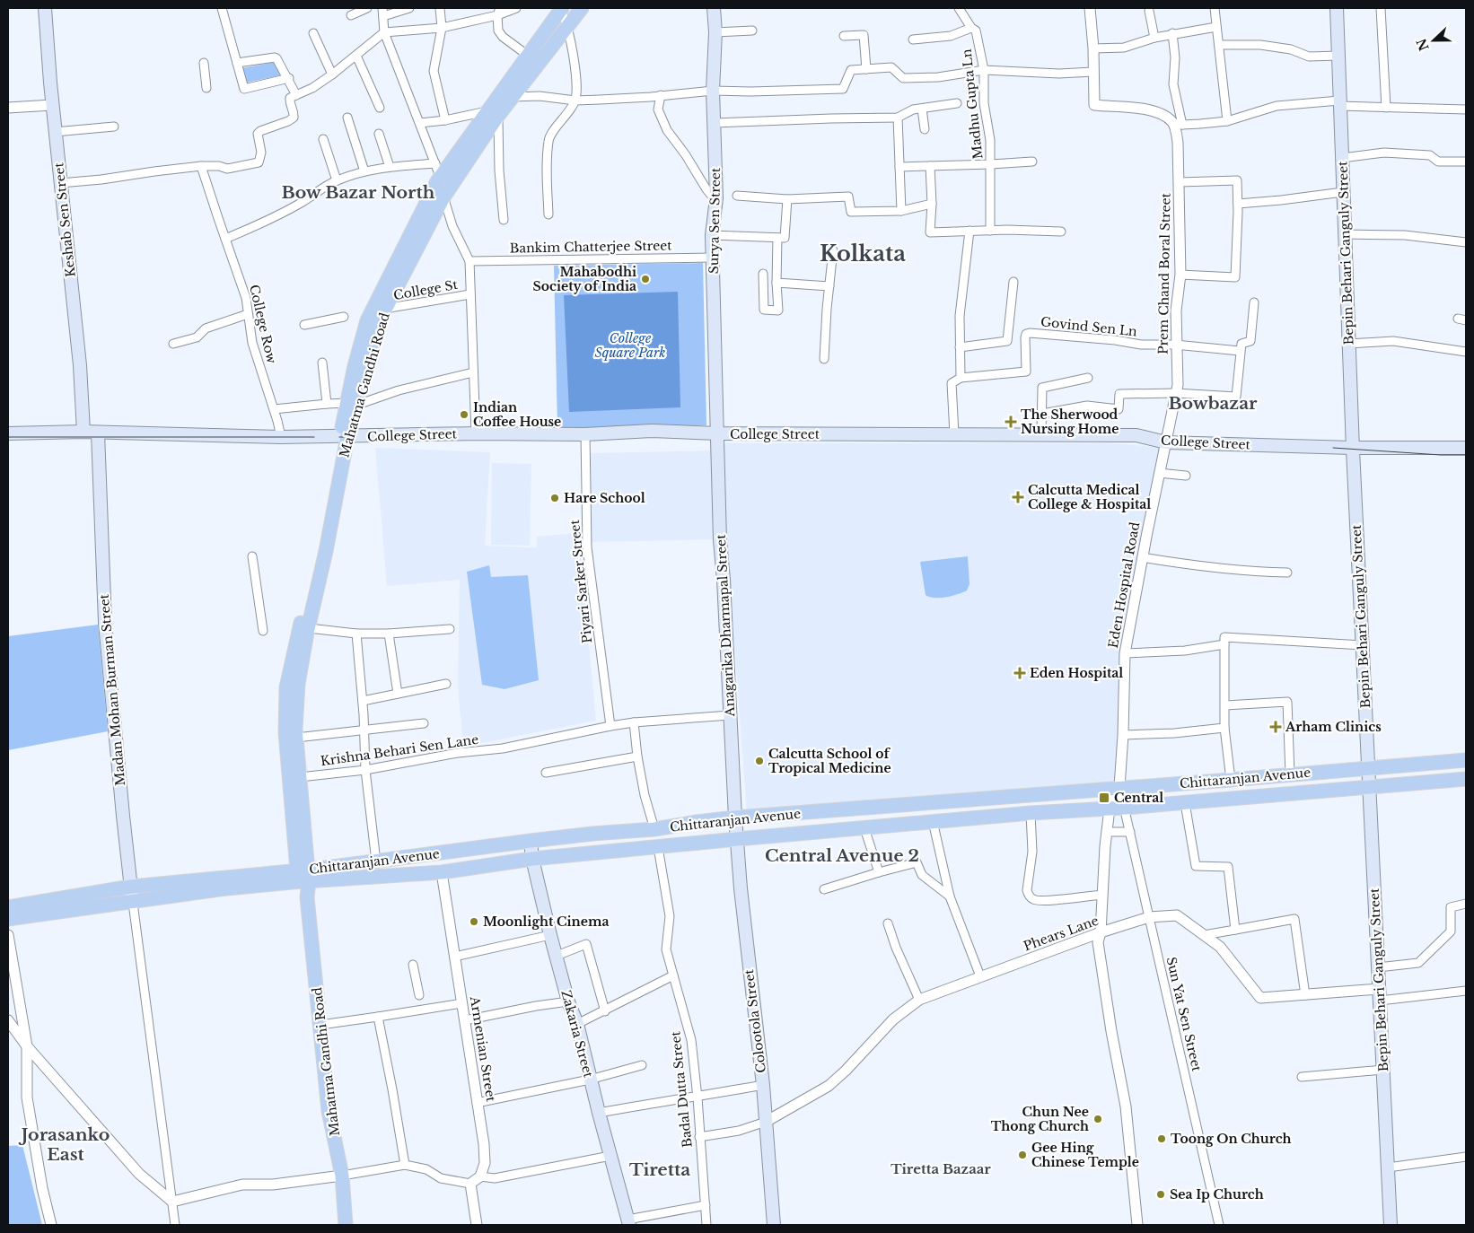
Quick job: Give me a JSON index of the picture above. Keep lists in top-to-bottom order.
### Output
{
  "streets": {
    "main road": [
      "Keshab Sen Street",
      "Surya Sen Street",
      "Bepin Behari Ganguly Street",
      "Mahatma Gandhi Road",
      "College Street",
      "Anagarika Dharmapal Street",
      "Madan Mohan Burman Street",
      "Chittaranjan Avenue",
      "Colootola Street",
      "Zakaria Street"
    ],
    "street": [
      "Madhu Gupta Ln",
      "Bankim Chatterjee Street",
      "Prem Chand Boral Street",
      "College St",
      "College Row",
      "Govind Sen Ln",
      "Piyari Sarker Street",
      "Eden Hospital Road",
      "Krishna Behari Sen Lane",
      "Phears Lane",
      "Sun Yat Sen Street",
      "Armenian Street",
      "Badal Dutta Street"
    ]
  },
  "crossings": [
    ["Keshab Sen Street", "College Street"],
    ["Surya Sen Street", "Bankim Chatterjee Street"],
    ["Surya Sen Street", "College Street"],
    ["Surya Sen Street", "Anagarika Dharmapal Street"],
    ["Bepin Behari Ganguly Street", "College Street"],
    ["Bepin Behari Ganguly Street", "Chittaranjan Avenue"],
    ["Bepin Behari Ganguly Street", "Phears Lane"],
    ["Prem Chand Boral Street", "Govind Sen Ln"],
    ["Prem Chand Boral Street", "College Street"],
    ["Prem Chand Boral Street", "Eden Hospital Road"],
    ["College St", "Mahatma Gandhi Road"],
    ["College Row", "College Street"],
    ["Mahatma Gandhi Road", "College Street"],
    ["Mahatma Gandhi Road", "Krishna Behari Sen Lane"],
    ["Mahatma Gandhi Road", "Chittaranjan Avenue"],
    ["College Street", "Piyari Sarker Street"],
    ["College Street", "Eden Hospital Road"],
    ["College Street", "Anagarika Dharmapal Street"],
    ["College Street", "Madan Mohan Burman Street"],
    ["Piyari Sarker Street", "Krishna Behari Sen Lane"],
    ["Eden Hospital Road", "Chittaranjan Avenue"],
    ["Eden Hospital Road", "Sun Yat Sen Street"],
    ["Anagarika Dharmapal Street", "Krishna Behari Sen Lane"],
    ["Anagarika Dharmapal Street", "Chittaranjan Avenue"],
    ["Anagarika Dharmapal Street", "Colootola Street"],
    ["Madan Mohan Burman Street", "Chittaranjan Avenue"],
    ["Chittaranjan Avenue", "Sun Yat Sen Street"],
    ["Chittaranjan Avenue", "Colootola Street"],
    ["Chittaranjan Avenue", "Zakaria Street"],
    ["Phears Lane", "Sun Yat Sen Street"],
    ["Phears Lane", "Colootola Street"]
  ],
  "districts": [
    "Bow Bazar North",
    "Kolkata",
    "Bowbazar",
    "Central Avenue 2",
    "Jorasanko East",
    "Tiretta Bazaar",
    "Tiretta"
  ],
  "parks": ["College Square Park"],
  "places": {
    "other": [
      "Mahabodhi Society of India",
      "Indian Coffee House",
      "Hare School",
      "Calcutta School of Tropical Medicine",
      "Moonlight Cinema",
      "Chun Nee Thong Church",
      "Toong On Church",
      "Gee Hing Chinese Temple",
      "Sea Ip Church"
    ],
    "health": [
      "The Sherwood Nursing Home",
      "Calcutta Medical College & Hospital",
      "Eden Hospital",
      "Arham Clinics"
    ],
    "transit": ["Central"]
  },
  "north": "left"
}
